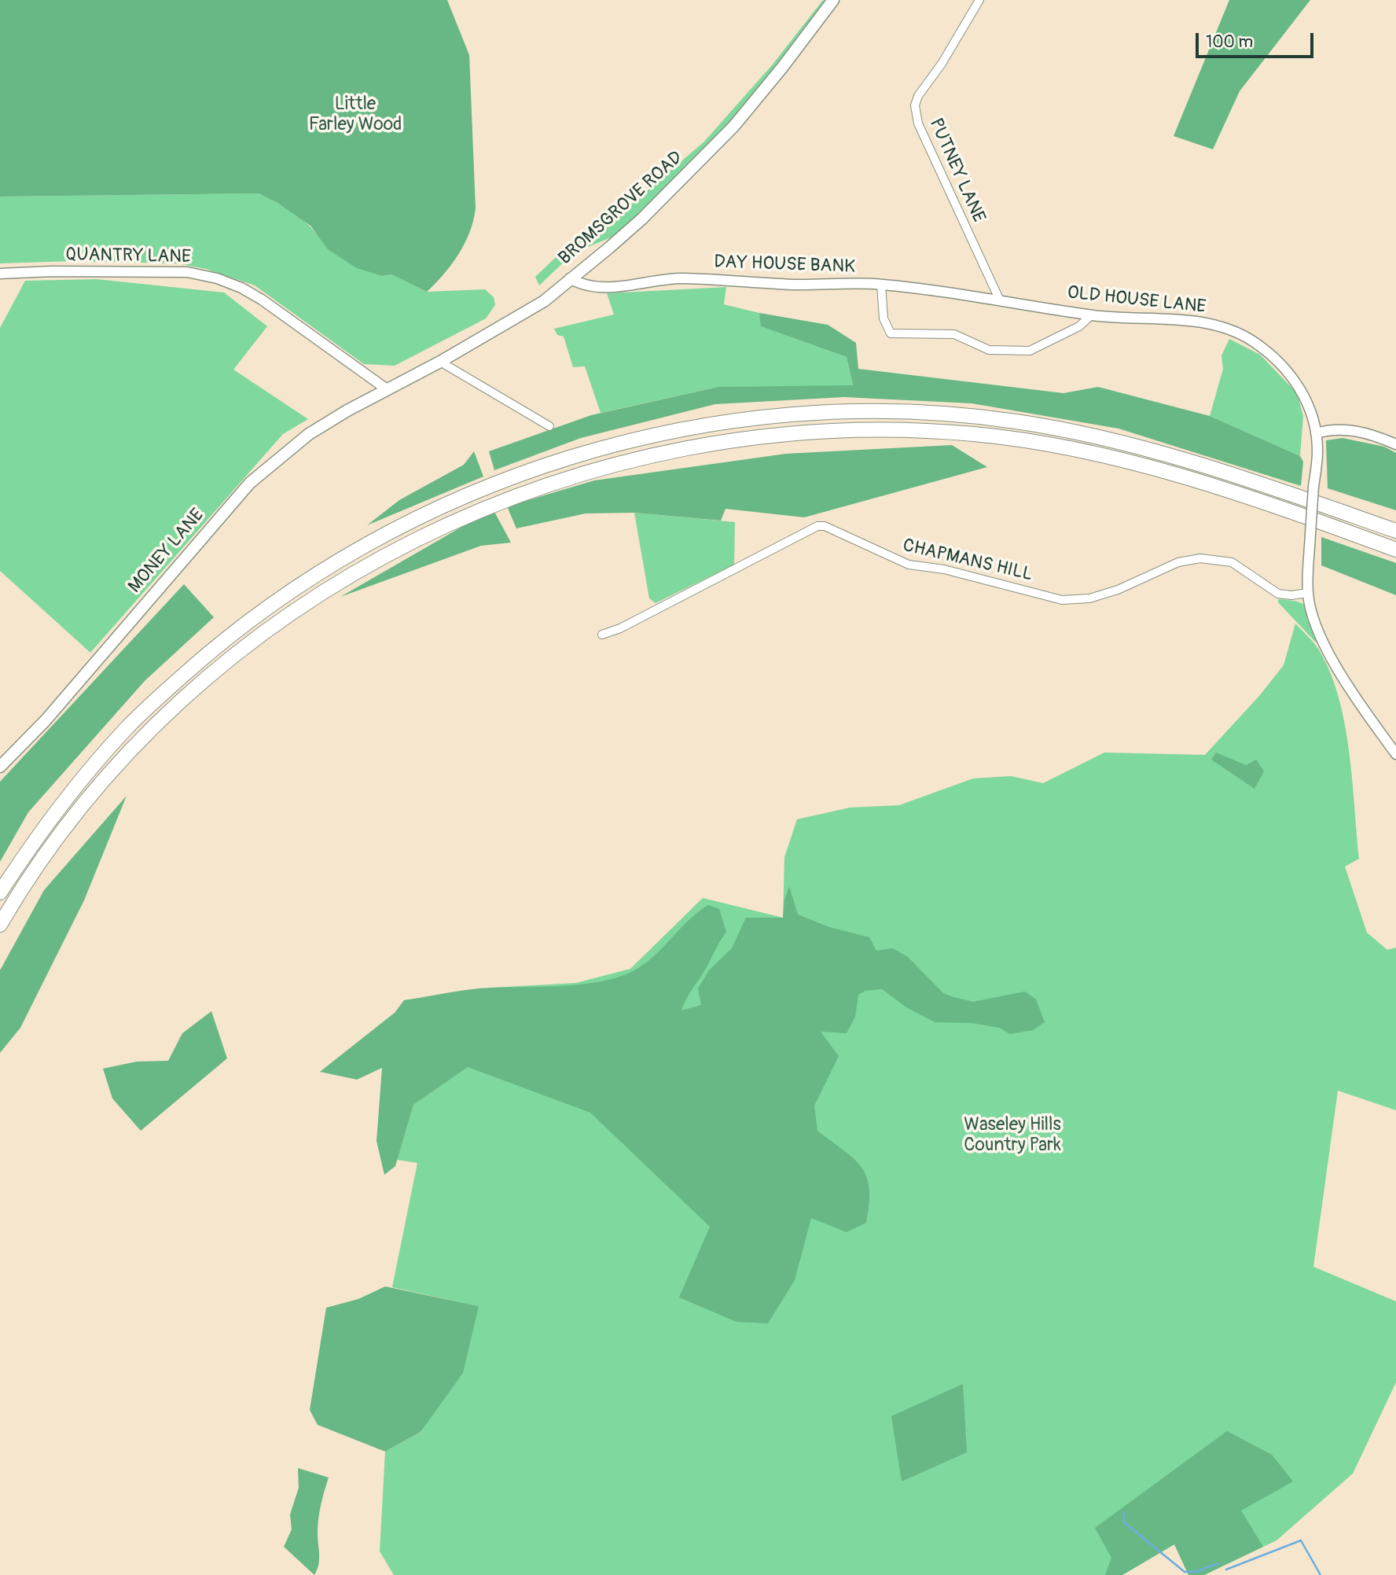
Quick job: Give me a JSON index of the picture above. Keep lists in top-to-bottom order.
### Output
{
  "streets": {
    "main road": ["BROMSGROVE ROAD", "MONEY LANE"],
    "street": [
      "PUTNEY LANE",
      "QUANTRY LANE",
      "DAY HOUSE BANK",
      "OLD HOUSE LANE",
      "CHAPMANS HILL"
    ]
  },
  "crossings": [
    ["PUTNEY LANE", "DAY HOUSE BANK"],
    ["PUTNEY LANE", "OLD HOUSE LANE"],
    ["BROMSGROVE ROAD", "QUANTRY LANE"],
    ["BROMSGROVE ROAD", "DAY HOUSE BANK"],
    ["BROMSGROVE ROAD", "MONEY LANE"],
    ["QUANTRY LANE", "MONEY LANE"],
    ["DAY HOUSE BANK", "OLD HOUSE LANE"],
    ["OLD HOUSE LANE", "CHAPMANS HILL"]
  ],
  "parks": ["Little Farley Wood", "Waseley Hills Country Park"],
  "scale_bar": "100 m"
}
